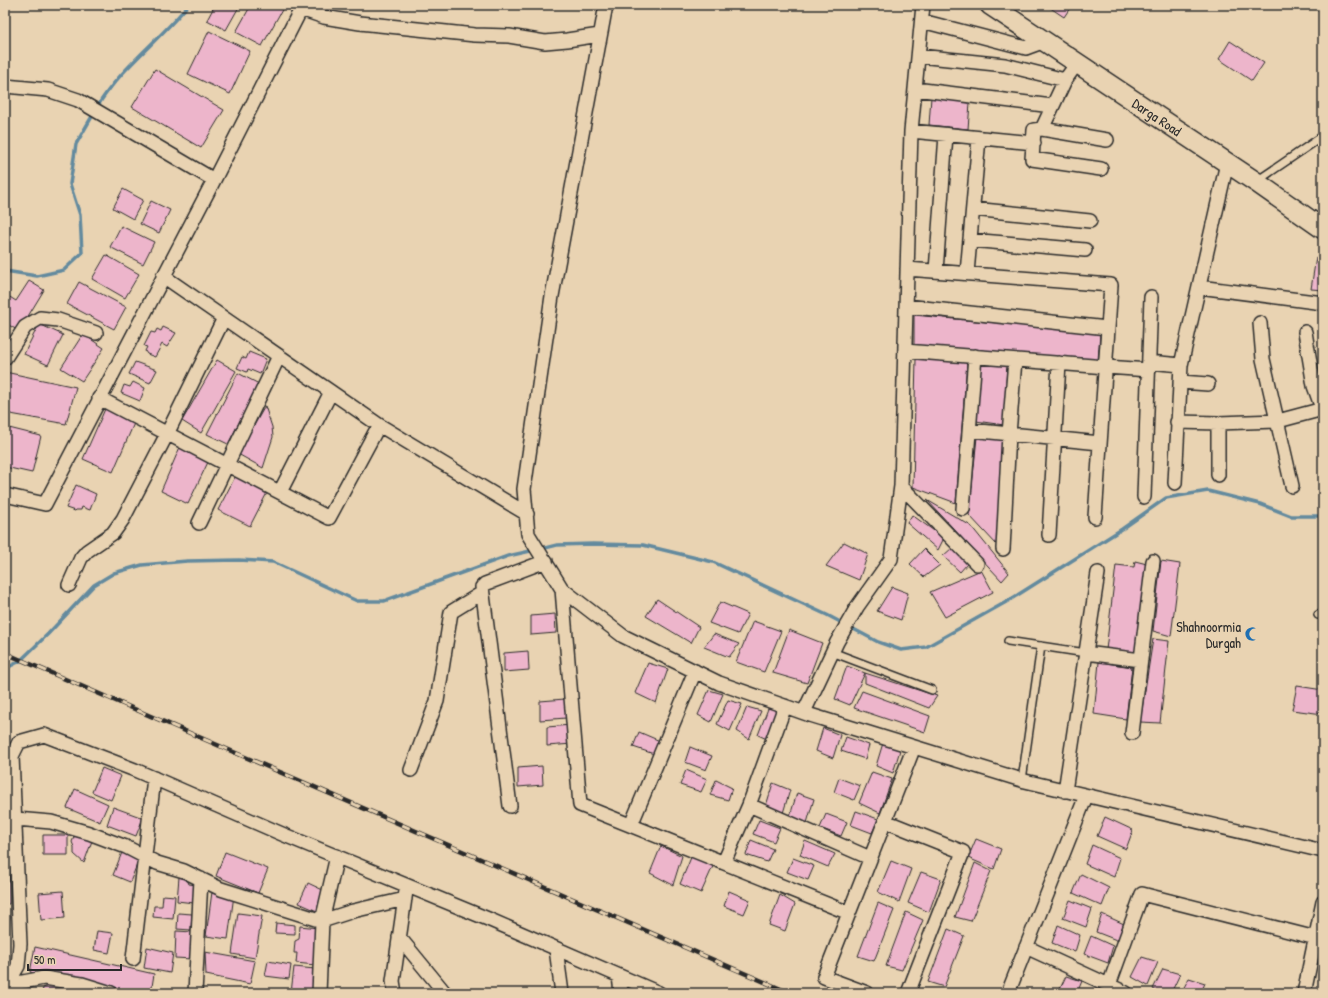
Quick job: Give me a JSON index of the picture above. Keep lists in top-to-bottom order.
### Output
{
  "streets": {
    "street": ["Darga Road"]
  },
  "places": {
    "mosque": ["Shahnoormia Durgah"]
  },
  "scale_bar": "50 m"
}
